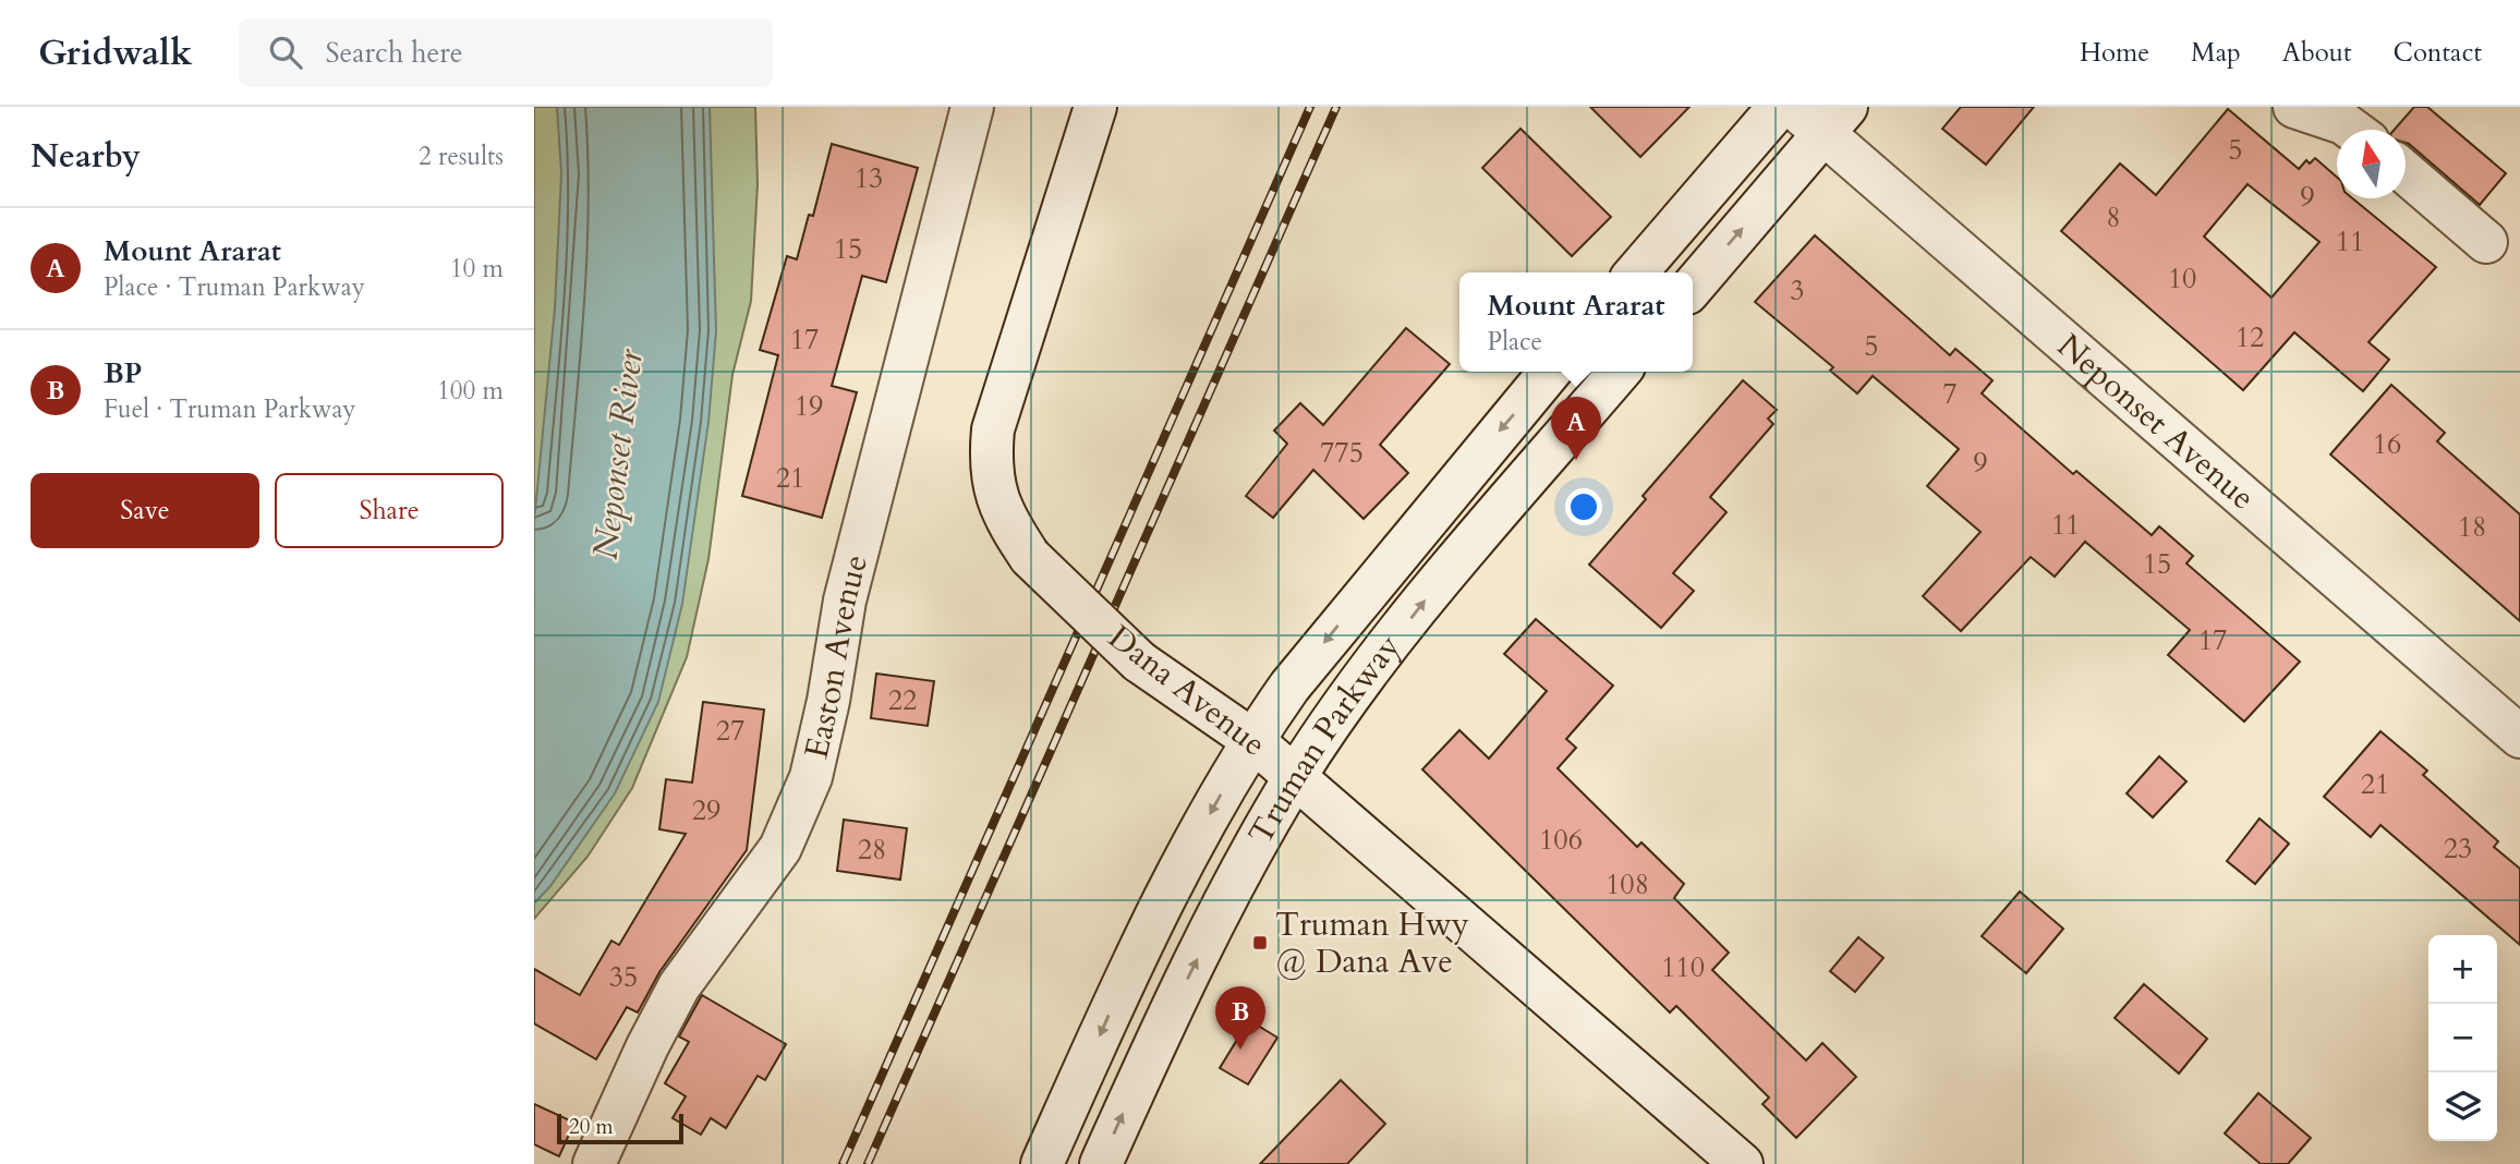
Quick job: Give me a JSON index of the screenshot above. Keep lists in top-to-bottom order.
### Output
{
  "streets": {
    "street": [
      "Neponset Avenue",
      "Easton Avenue",
      "Dana Avenue",
      "Truman Parkway"
    ]
  },
  "crossings": [
    ["Dana Avenue", "Truman Parkway"]
  ],
  "water": ["Neponset River"],
  "places": {
    "transit": ["Truman Hwy @ Dana Ave"]
  },
  "house_numbers": [
    "5",
    "13",
    "9",
    "8",
    "11",
    "15",
    "10",
    "3",
    "12",
    "17",
    "5",
    "7",
    "19",
    "16",
    "775",
    "9",
    "21",
    "11",
    "18",
    "15",
    "17",
    "22",
    "27",
    "21",
    "29",
    "106",
    "23",
    "28",
    "108",
    "110",
    "35"
  ],
  "scale_bar": "20 m",
  "north": "top",
  "page": {
    "header": "Gridwalk",
    "search": "Search here",
    "nav": [
      "Home",
      "Map",
      "About",
      "Contact"
    ],
    "heading": ["Nearby", "2 results"],
    "list": [
      {
        "mark": "A",
        "name": "Mount Ararat",
        "note": "Place · Truman Parkway",
        "value": "10 m"
      },
      {
        "mark": "B",
        "name": "BP",
        "note": "Fuel · Truman Parkway",
        "value": "100 m"
      }
    ],
    "popup": ["Mount Ararat", "Place"],
    "pins": ["A", "B"],
    "buttons": ["Save", "Share"],
    "map_buttons": ["+", "−"],
    "scale": "20 m"
  }
}
